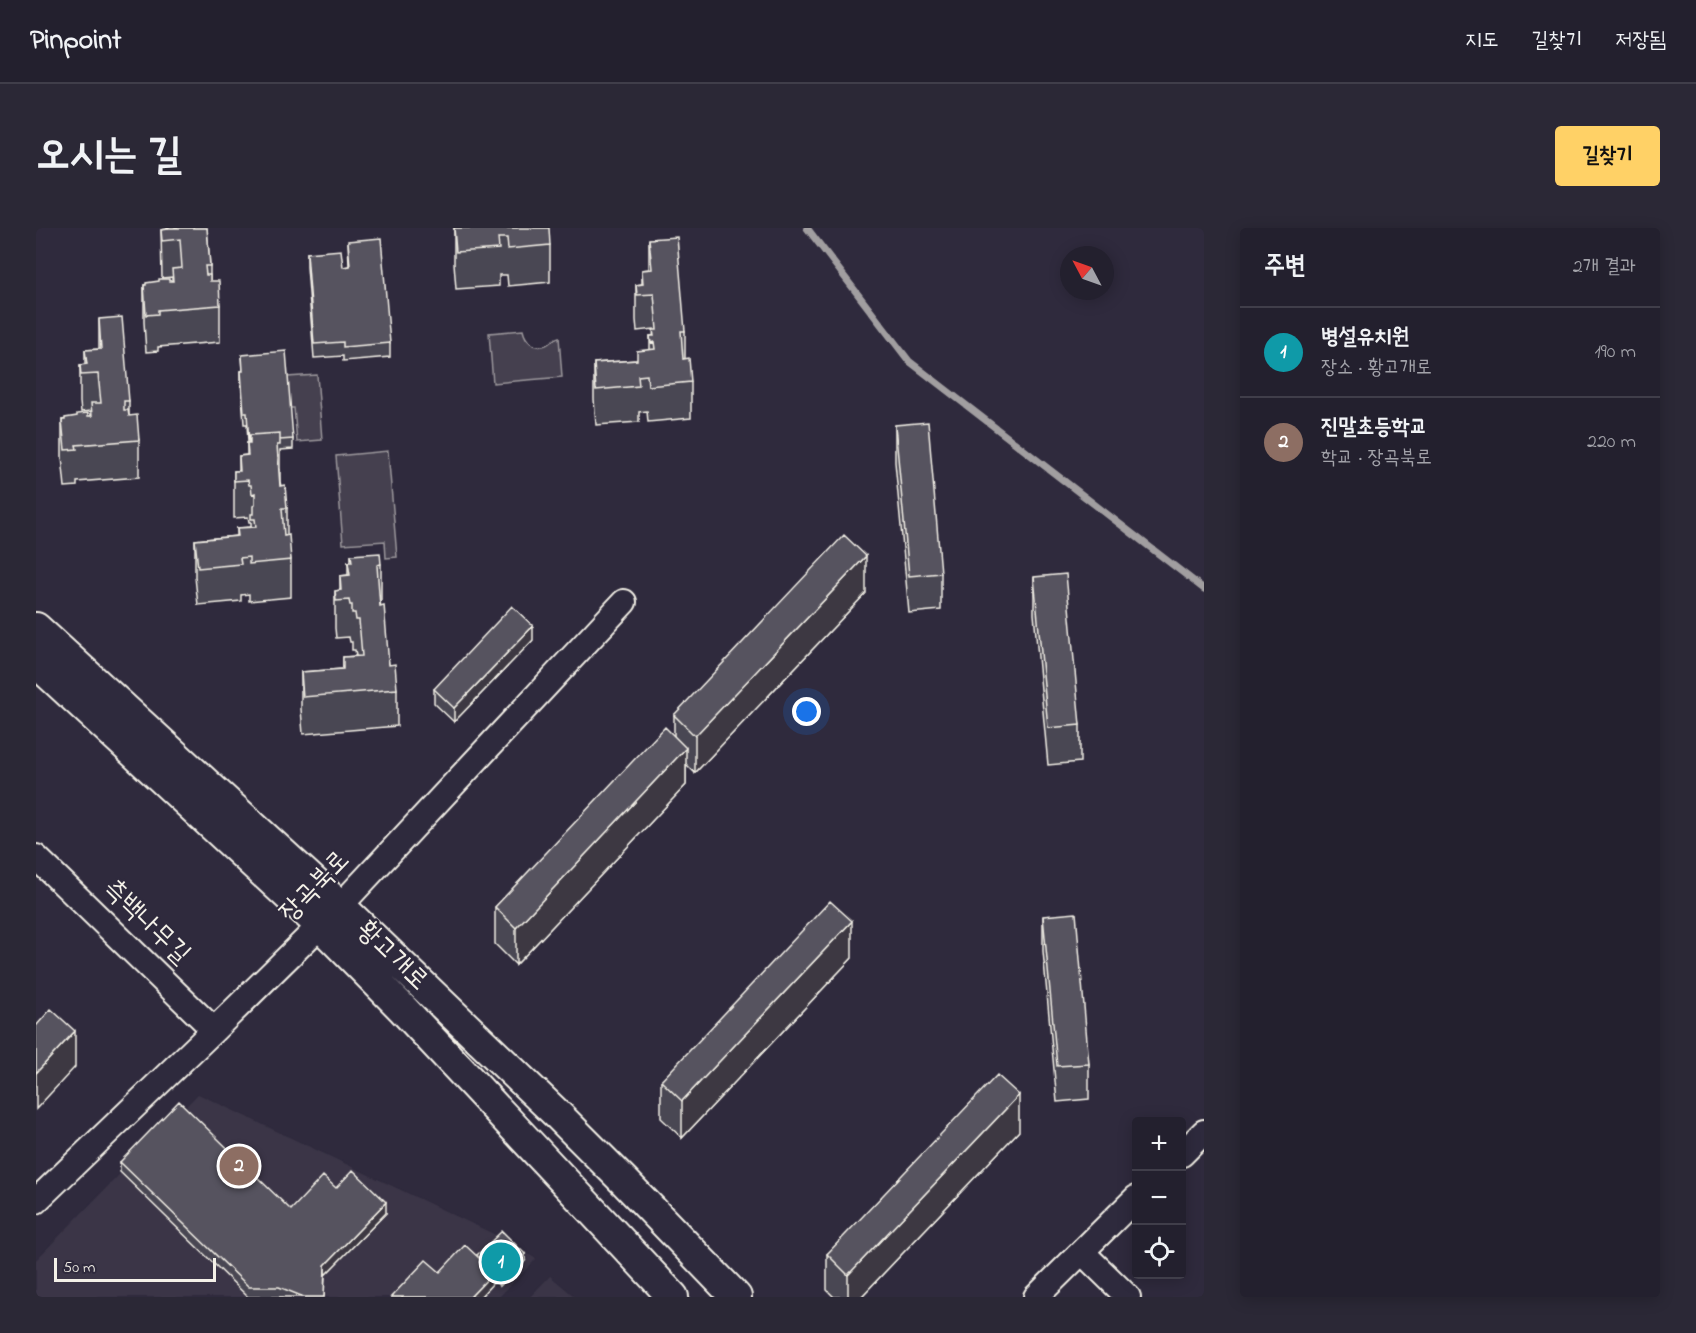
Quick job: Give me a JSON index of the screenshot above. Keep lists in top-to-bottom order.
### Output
{
  "streets": {
    "street": ["장곡북로", "측백나무길", "황고개로"]
  },
  "crossings": [
    ["장곡북로", "측백나무길"],
    ["장곡북로", "황고개로"]
  ],
  "scale_bar": "50 m",
  "north": "top left",
  "page": {
    "header": "Pinpoint",
    "nav": ["지도", "길찾기", "저장됨"],
    "title": "오시는 길",
    "buttons": "길찾기",
    "heading": ["주변", "2개 결과"],
    "list": [
      {
        "mark": "1",
        "name": "병설유치원",
        "note": "장소 · 황고개로",
        "value": "190 m"
      },
      {
        "mark": "2",
        "name": "진말초등학교",
        "note": "학교 · 장곡북로",
        "value": "220 m"
      }
    ],
    "map_buttons": ["+", "−"],
    "pins": ["2", "1"],
    "scale": "50 m"
  }
}
